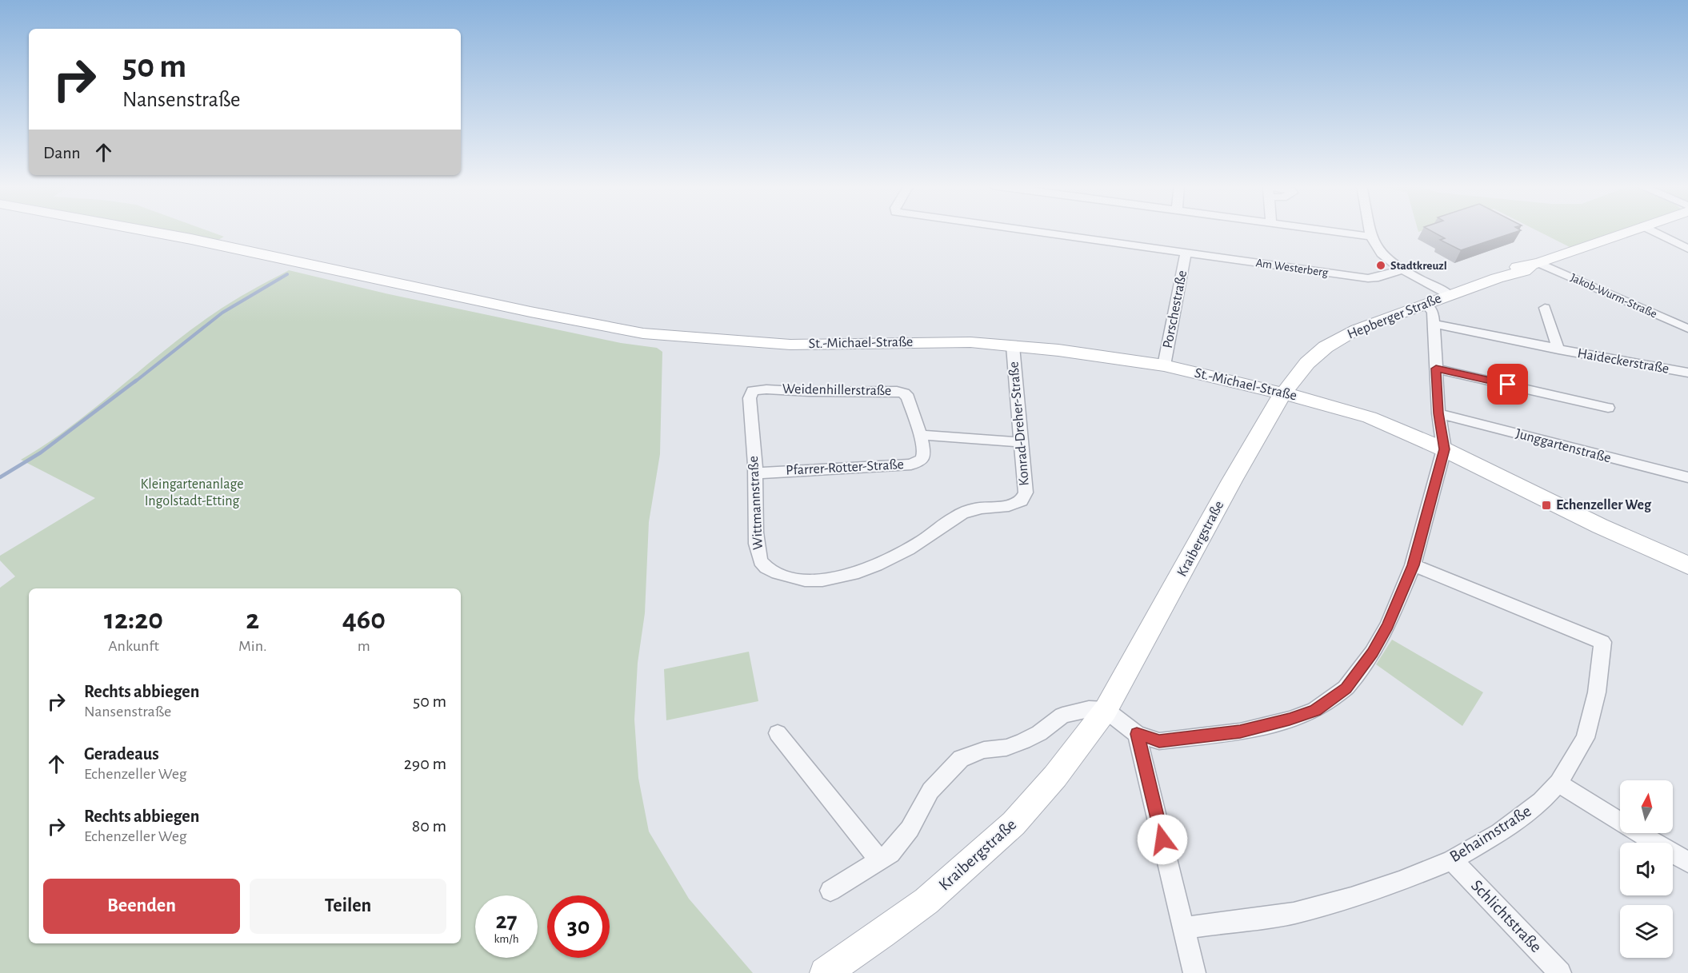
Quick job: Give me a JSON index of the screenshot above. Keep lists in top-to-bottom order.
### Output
{
  "streets": {
    "street": [
      "Am Westerberg",
      "Jakob-Wurm-Straße",
      "Porschestraße",
      "Hepberger Straße",
      "St.-Michael-Straße",
      "Haideckerstraße",
      "Weidenhillerstraße",
      "Konrad-Dreher-Straße",
      "Junggartenstraße",
      "Pfarrer-Rotter-Straße",
      "Wittmannstraße",
      "Kraibergstraße",
      "Behaimstraße",
      "Schlichtstraße"
    ]
  },
  "crossings": [
    ["Am Westerberg", "Porschestraße"],
    ["Jakob-Wurm-Straße", "Hepberger Straße"],
    ["Porschestraße", "St.-Michael-Straße"],
    ["Hepberger Straße", "St.-Michael-Straße"],
    ["Hepberger Straße", "Kraibergstraße"],
    ["St.-Michael-Straße", "Konrad-Dreher-Straße"],
    ["St.-Michael-Straße", "Kraibergstraße"],
    ["Weidenhillerstraße", "Pfarrer-Rotter-Straße"],
    ["Weidenhillerstraße", "Wittmannstraße"],
    ["Konrad-Dreher-Straße", "Wittmannstraße"],
    ["Pfarrer-Rotter-Straße", "Wittmannstraße"],
    ["Behaimstraße", "Schlichtstraße"]
  ],
  "parks": ["Kleingartenanlage Ingolstadt-Etting"],
  "places": {
    "other": ["Stadtkreuzl"],
    "transit": ["Echenzeller Weg"]
  },
  "north": "top",
  "page": {
    "turn": ["50 m", "Nansenstraße"],
    "then": "Dann",
    "eta": [
      "12:20",
      "Ankunft",
      "2",
      "Min.",
      "460",
      "m"
    ],
    "list": [
      {
        "name": "Rechts abbiegen",
        "note": "Nansenstraße",
        "value": "50 m"
      },
      {
        "name": "Geradeaus",
        "note": "Echenzeller Weg",
        "value": "290 m"
      },
      {
        "name": "Rechts abbiegen",
        "note": "Echenzeller Weg",
        "value": "80 m"
      }
    ],
    "buttons": ["Beenden", "Teilen"],
    "speed": "27 km/h",
    "limit": "30"
  }
}
